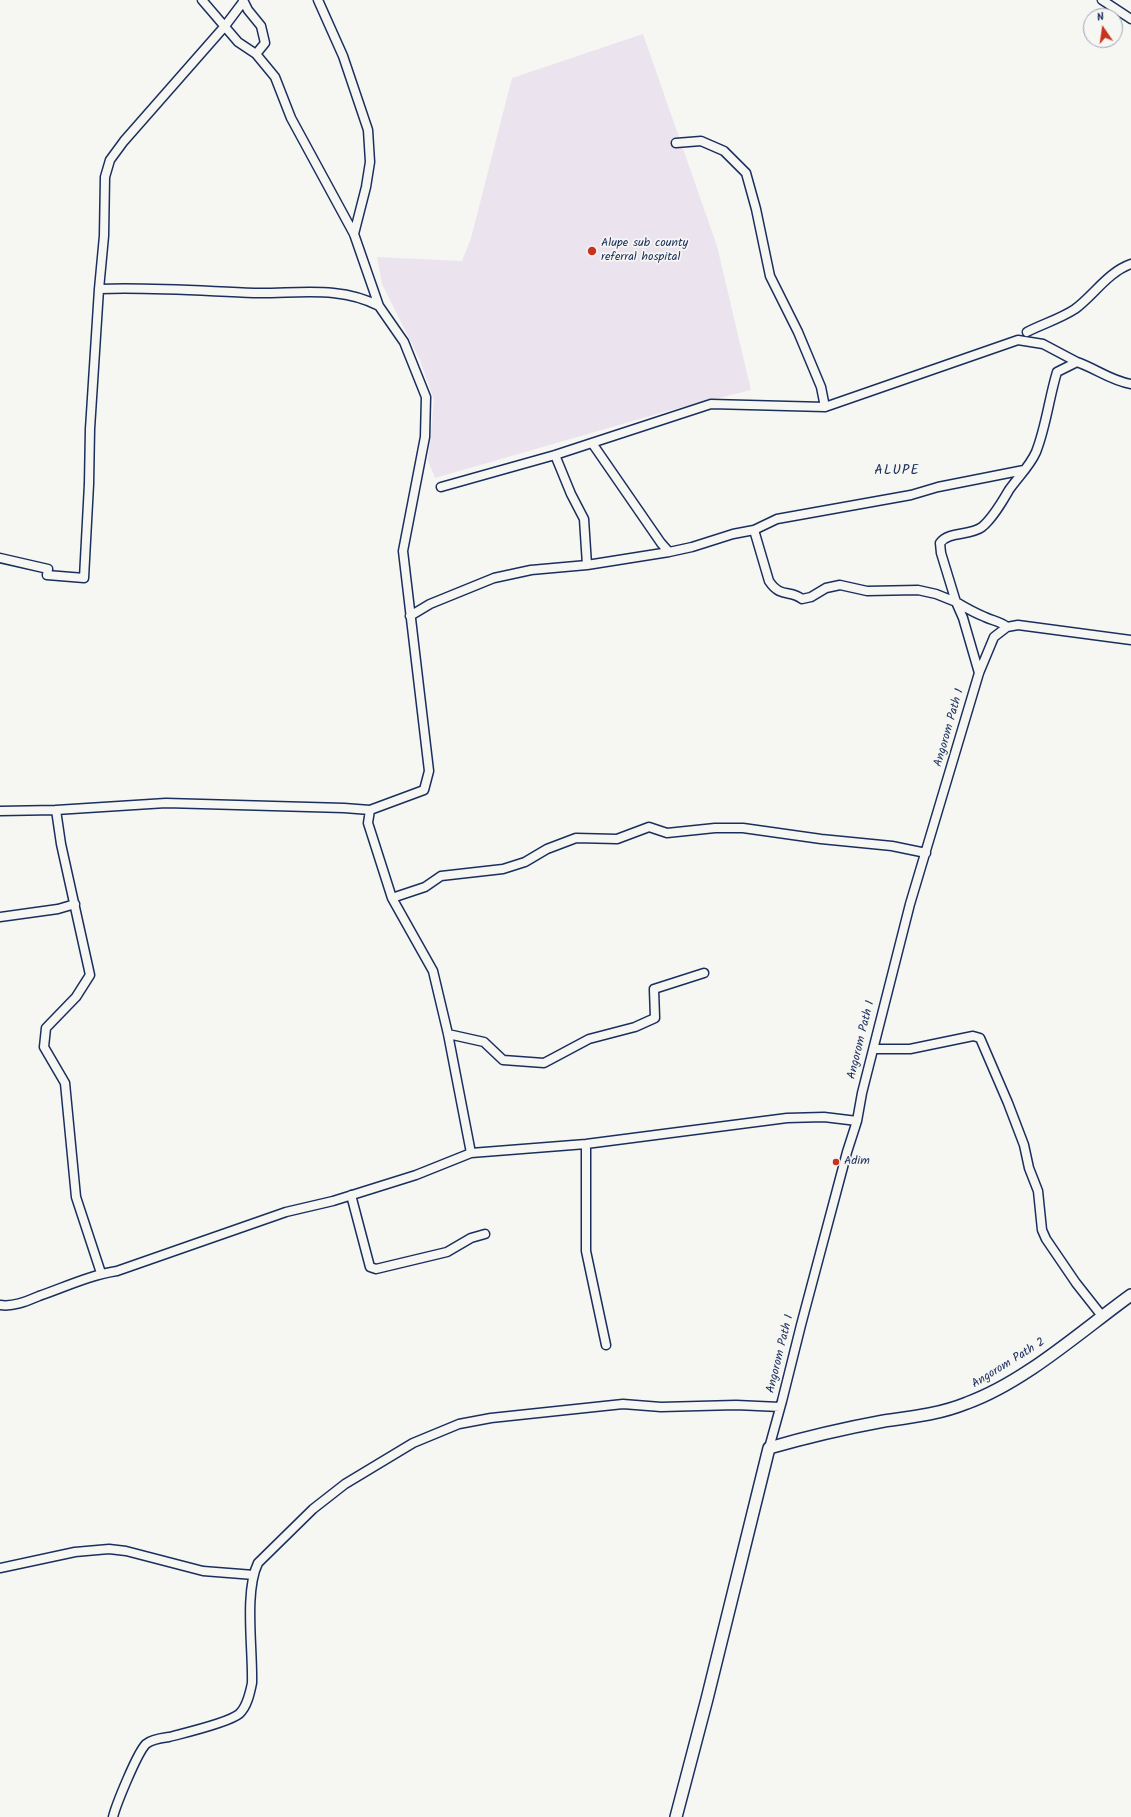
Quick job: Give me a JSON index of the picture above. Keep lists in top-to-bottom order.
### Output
{
  "streets": {
    "street": ["Angorom Path 1", "Angorom Path 2"]
  },
  "crossings": [
    ["Angorom Path 1", "Angorom Path 2"]
  ],
  "districts": ["ALUPE"],
  "places": ["Alupe sub county referral hospital", "Adim"],
  "north": "top"
}
